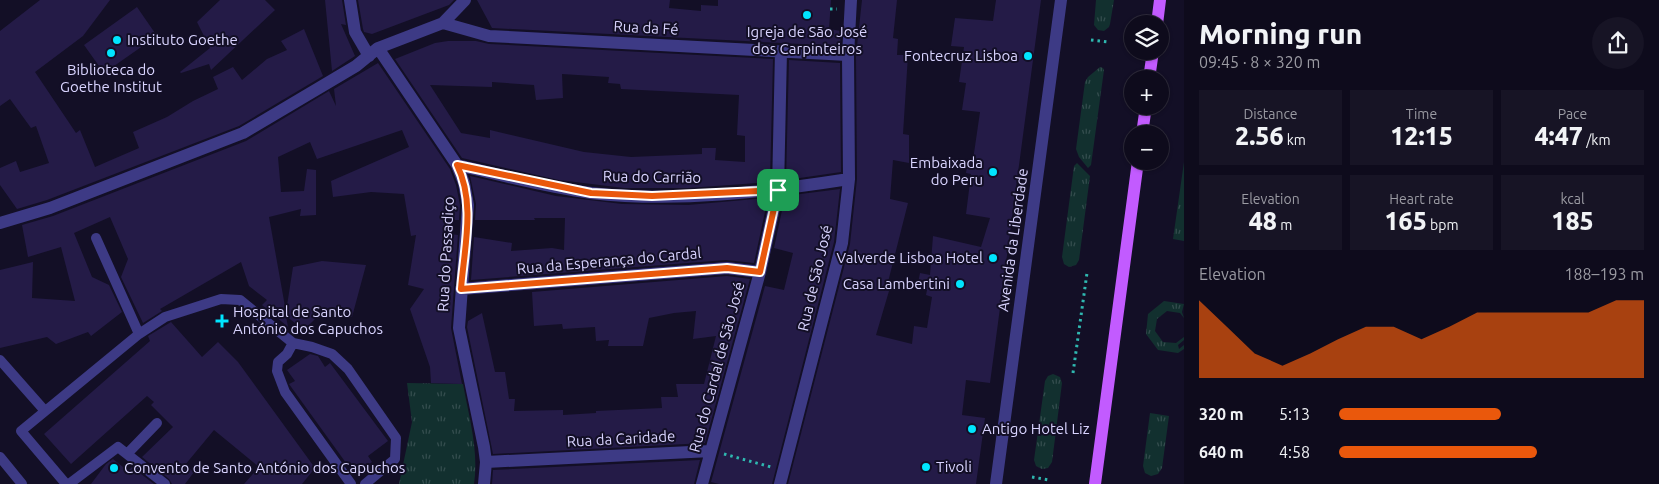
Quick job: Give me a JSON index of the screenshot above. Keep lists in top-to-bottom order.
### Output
{
  "streets": {
    "street": [
      "Rua da Fé",
      "Rua do Carrião",
      "Avenida da Liberdade",
      "Rua do Passadiço",
      "Rua da Esperança do Cardal",
      "Rua de São José",
      "Rua do Cardal de São José",
      "Rua da Caridade"
    ]
  },
  "crossings": [
    ["Rua da Fé", "Rua de São José"],
    ["Rua da Fé", "Rua do Cardal de São José"],
    ["Rua do Carrião", "Rua do Passadiço"],
    ["Rua do Carrião", "Rua de São José"],
    ["Rua do Carrião", "Rua do Cardal de São José"],
    ["Rua do Passadiço", "Rua da Esperança do Cardal"],
    ["Rua do Passadiço", "Rua da Caridade"],
    ["Rua da Esperança do Cardal", "Rua do Cardal de São José"],
    ["Rua do Cardal de São José", "Rua da Caridade"]
  ],
  "places": {
    "other": [
      "Igreja de São José dos Carpinteiros",
      "Instituto Goethe",
      "Biblioteca do Goethe Institut",
      "Fontecruz Lisboa",
      "Embaixada do Peru",
      "Valverde Lisboa Hotel",
      "Casa Lambertini",
      "Antigo Hotel Liz",
      "Tivoli",
      "Convento de Santo António dos Capuchos"
    ],
    "health": ["Hospital de Santo António dos Capuchos"]
  },
  "page": {
    "heading": ["Morning run", "09:45 · 8 × 320 m"],
    "map_buttons": ["+", "−"],
    "stats": [
      ["Distance", "2.56 km"],
      ["Time", "12:15"],
      ["Pace", "4:47 /km"],
      ["Elevation", "48 m"],
      ["Heart rate", "165 bpm"],
      ["kcal", "185"]
    ],
    "chart": ["Elevation", "188–193 m"],
    "list": [
      {
        "name": "320 m",
        "note": "5:13"
      },
      {
        "name": "640 m",
        "note": "4:58"
      }
    ]
  }
}
